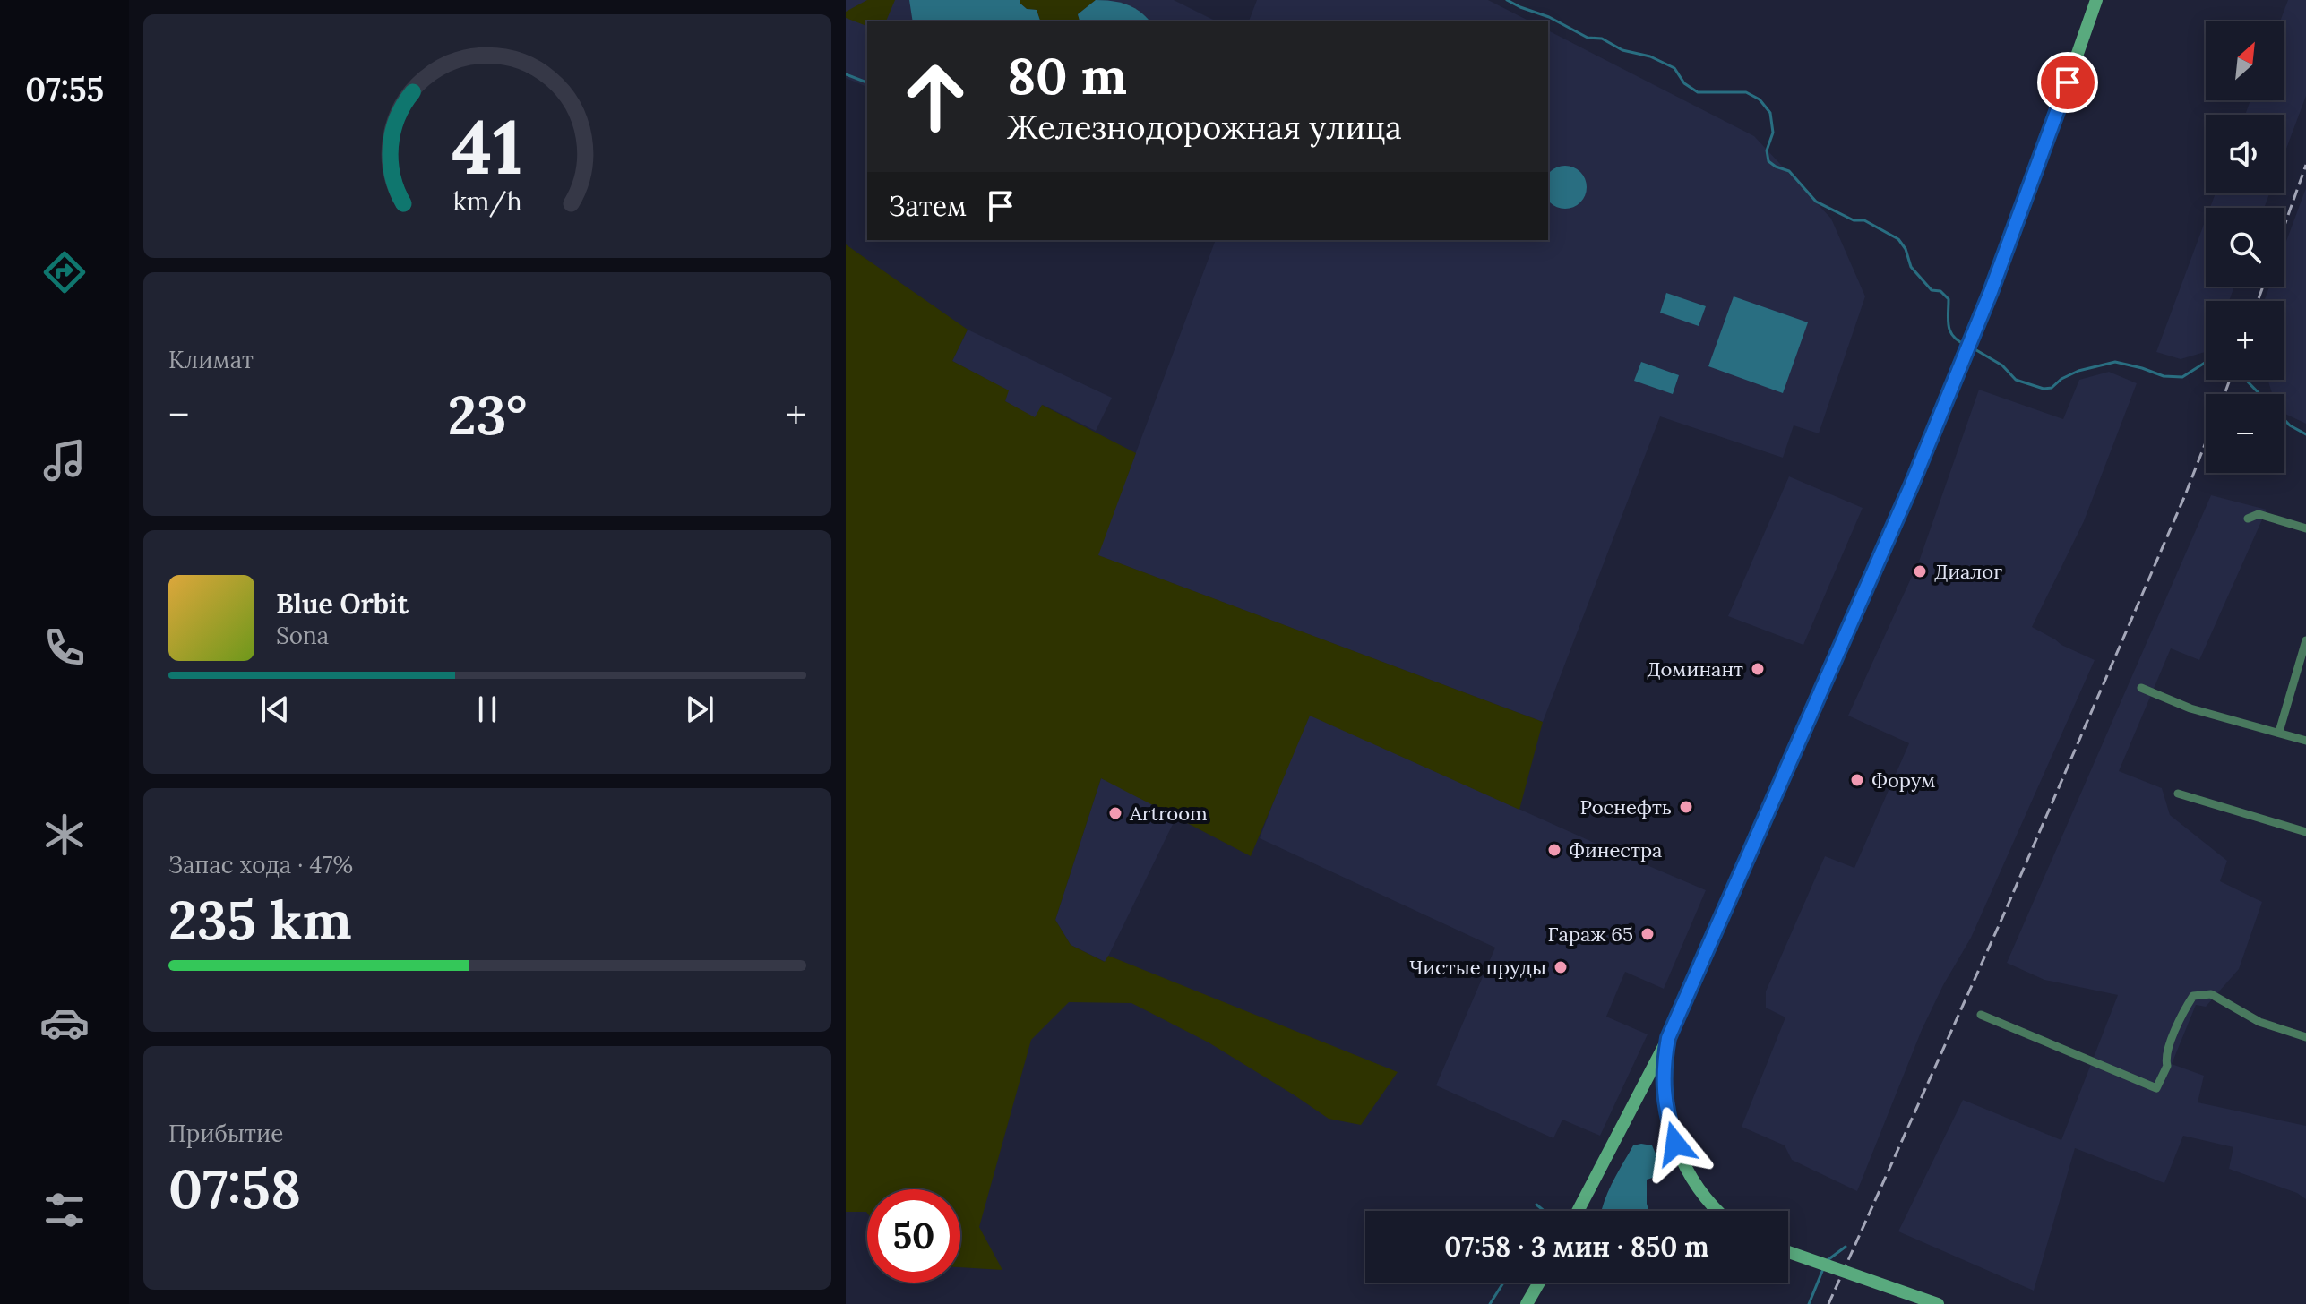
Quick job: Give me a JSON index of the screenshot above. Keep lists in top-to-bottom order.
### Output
{
  "places": [
    "Диалог",
    "Доминант",
    "Форум",
    "Роснефть",
    "Artroom",
    "Финестра",
    "Гараж 65",
    "Чистые пруды"
  ],
  "north": "top right",
  "page": {
    "tabs": "07:55",
    "map_buttons": ["+", "−"],
    "turn": ["80 m", "Железнодорожная улица"],
    "then": "Затем",
    "tile": [
      "Климат",
      ["Запас хода · 47%", "235 km"],
      ["Прибытие", "07:58"]
    ],
    "heat": ["−", "23°", "+"],
    "song": ["Blue Orbit", "Sona"],
    "limit": "50",
    "trip": "07:58 · 3 мин · 850 m",
    "gauge": ["41", "km/h"]
  }
}
